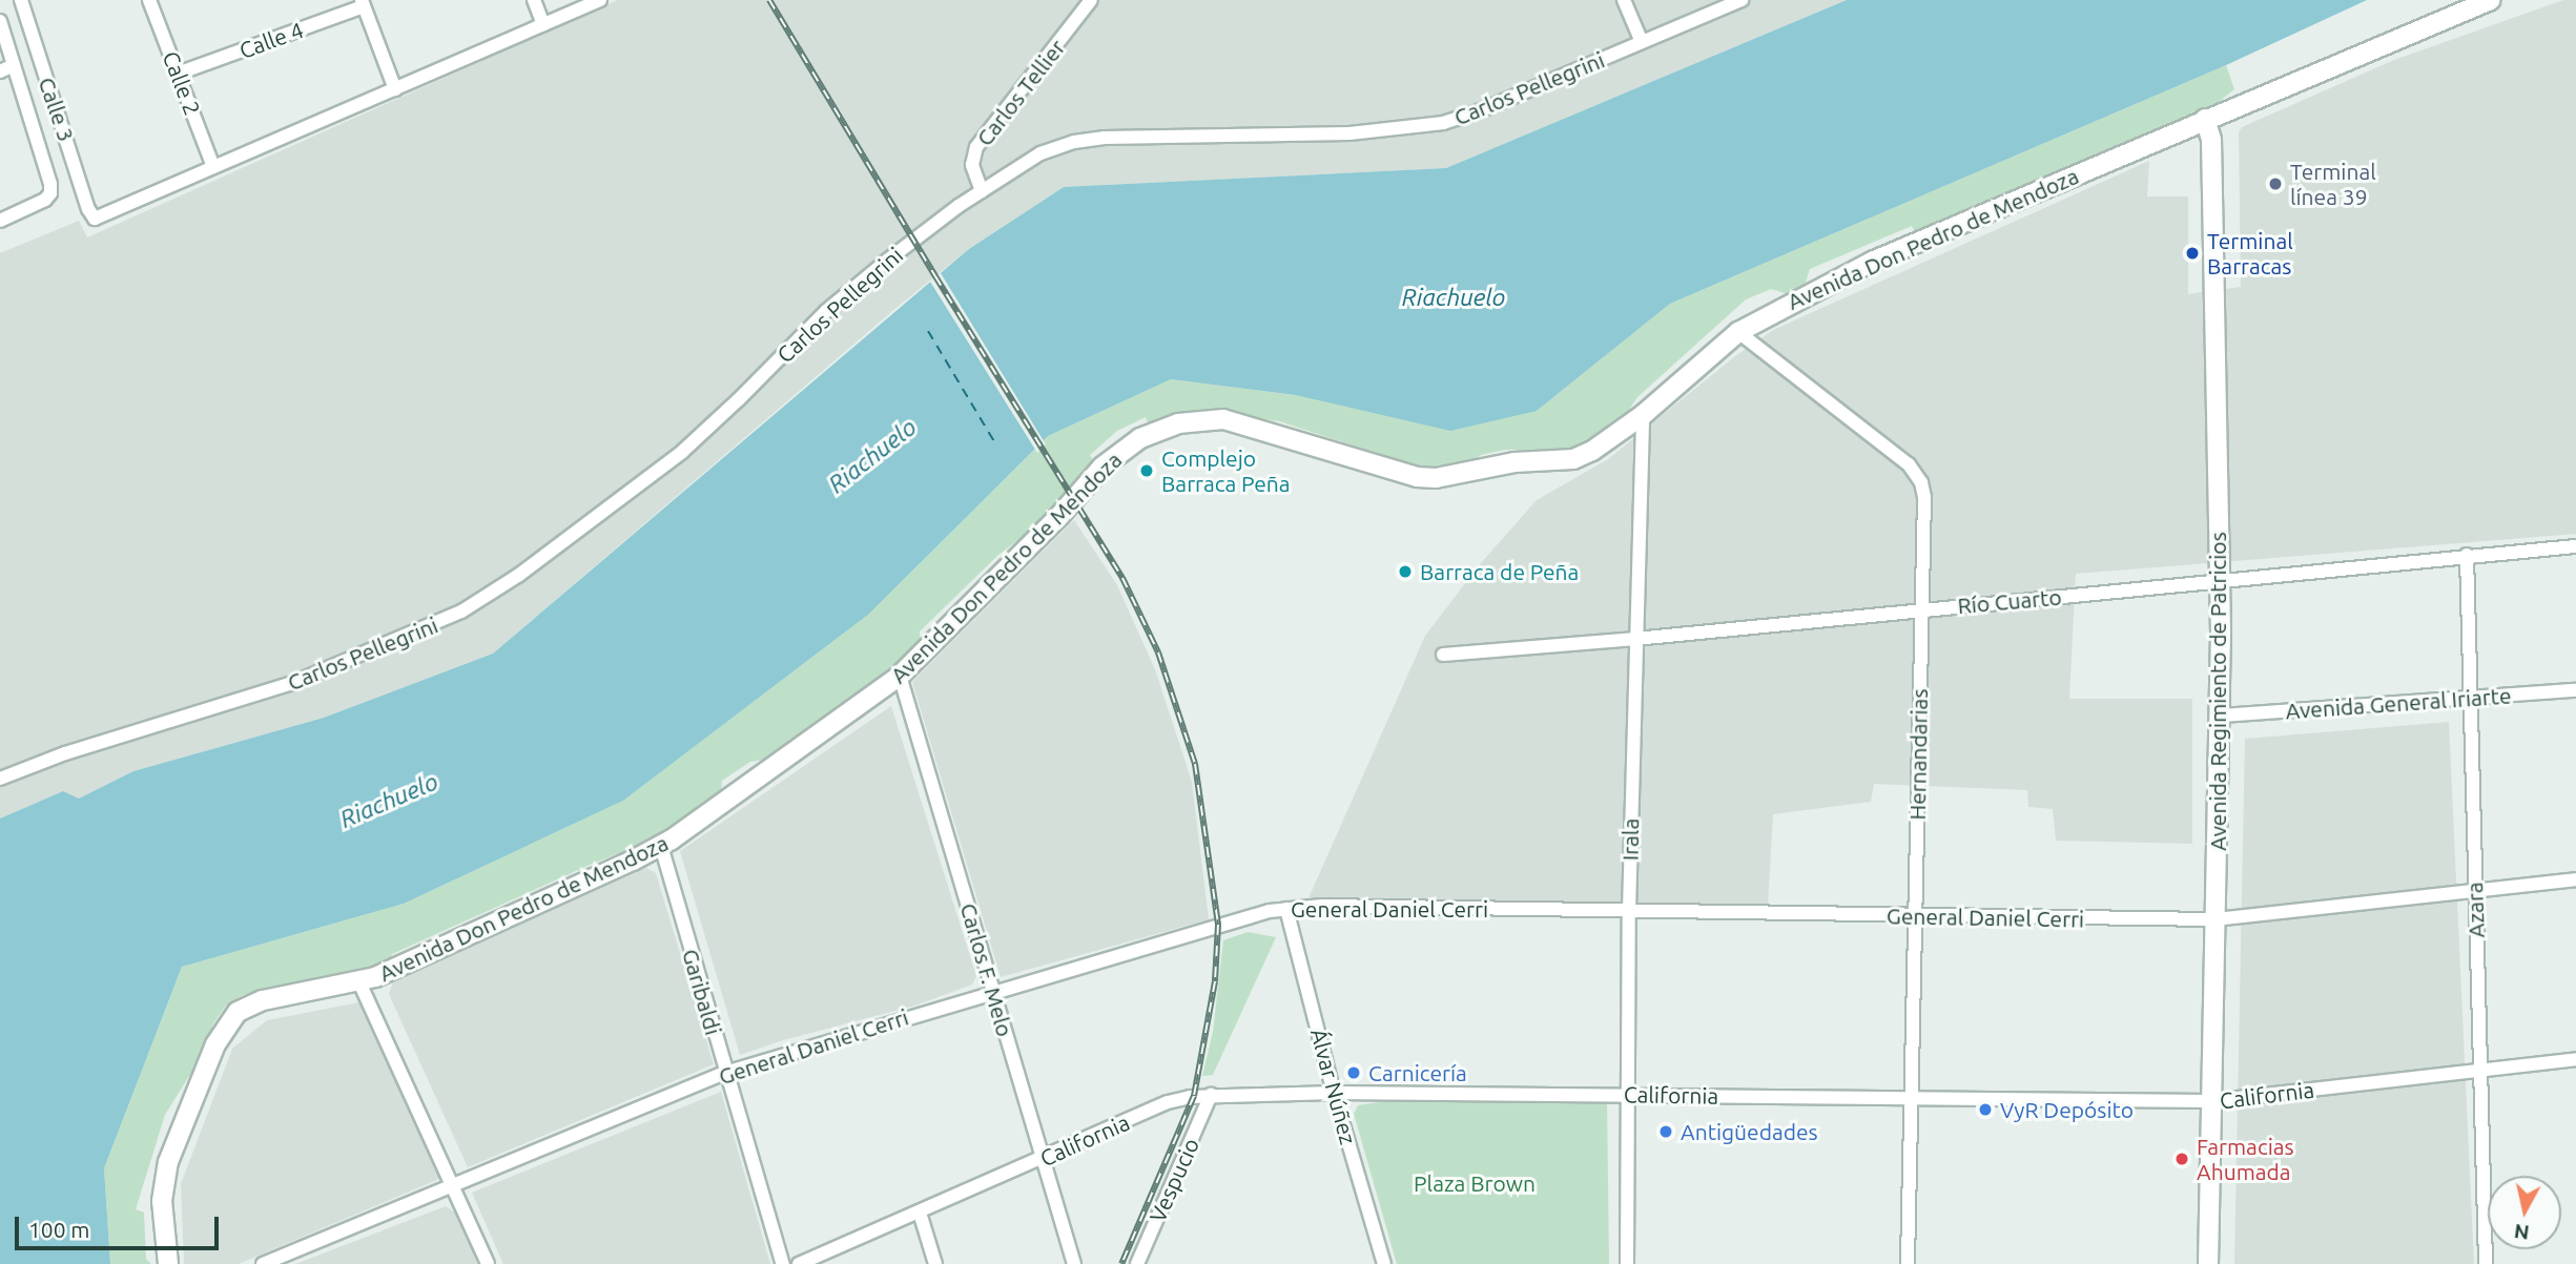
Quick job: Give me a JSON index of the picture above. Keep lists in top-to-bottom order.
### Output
{
  "streets": {
    "main road": ["Avenida Don Pedro de Mendoza", "Avenida Regimiento de Patricios"],
    "street": [
      "Calle 4",
      "Calle 2",
      "Carlos Pellegrini",
      "Carlos Tellier",
      "Calle 3",
      "Río Cuarto",
      "Avenida General Iriarte",
      "Hernandarias",
      "Irala",
      "General Daniel Cerri",
      "Azara",
      "Carlos F. Melo",
      "Garibaldi",
      "Álvar Núñez",
      "California",
      "Vespucio"
    ]
  },
  "crossings": [
    ["Calle 4", "Calle 2"],
    ["Calle 2", "Calle 3"],
    ["Carlos Pellegrini", "Carlos Tellier"],
    ["Avenida Don Pedro de Mendoza", "Avenida Regimiento de Patricios"],
    ["Avenida Don Pedro de Mendoza", "Hernandarias"],
    ["Avenida Don Pedro de Mendoza", "Irala"],
    ["Avenida Don Pedro de Mendoza", "Carlos F. Melo"],
    ["Avenida Don Pedro de Mendoza", "Garibaldi"],
    ["Río Cuarto", "Avenida Regimiento de Patricios"],
    ["Río Cuarto", "Hernandarias"],
    ["Río Cuarto", "Irala"],
    ["Río Cuarto", "Azara"],
    ["Avenida Regimiento de Patricios", "Avenida General Iriarte"],
    ["Avenida Regimiento de Patricios", "General Daniel Cerri"],
    ["Avenida Regimiento de Patricios", "California"],
    ["Avenida General Iriarte", "Azara"],
    ["Hernandarias", "General Daniel Cerri"],
    ["Hernandarias", "California"],
    ["Irala", "General Daniel Cerri"],
    ["Irala", "California"],
    ["General Daniel Cerri", "Azara"],
    ["General Daniel Cerri", "Carlos F. Melo"],
    ["General Daniel Cerri", "Garibaldi"],
    ["General Daniel Cerri", "Álvar Núñez"],
    ["Azara", "California"],
    ["Carlos F. Melo", "California"],
    ["Álvar Núñez", "California"],
    ["California", "Vespucio"]
  ],
  "water": ["Riachuelo"],
  "parks": ["Plaza Brown"],
  "places": [
    "Terminal línea 39",
    "Terminal Barracas",
    "Complejo Barraca Peña",
    "Barraca de Peña",
    "Carnicería",
    "VyR Depósito",
    "Antigüedades",
    "Farmacias Ahumada"
  ],
  "scale_bar": "100 m",
  "north": "bottom"
}
